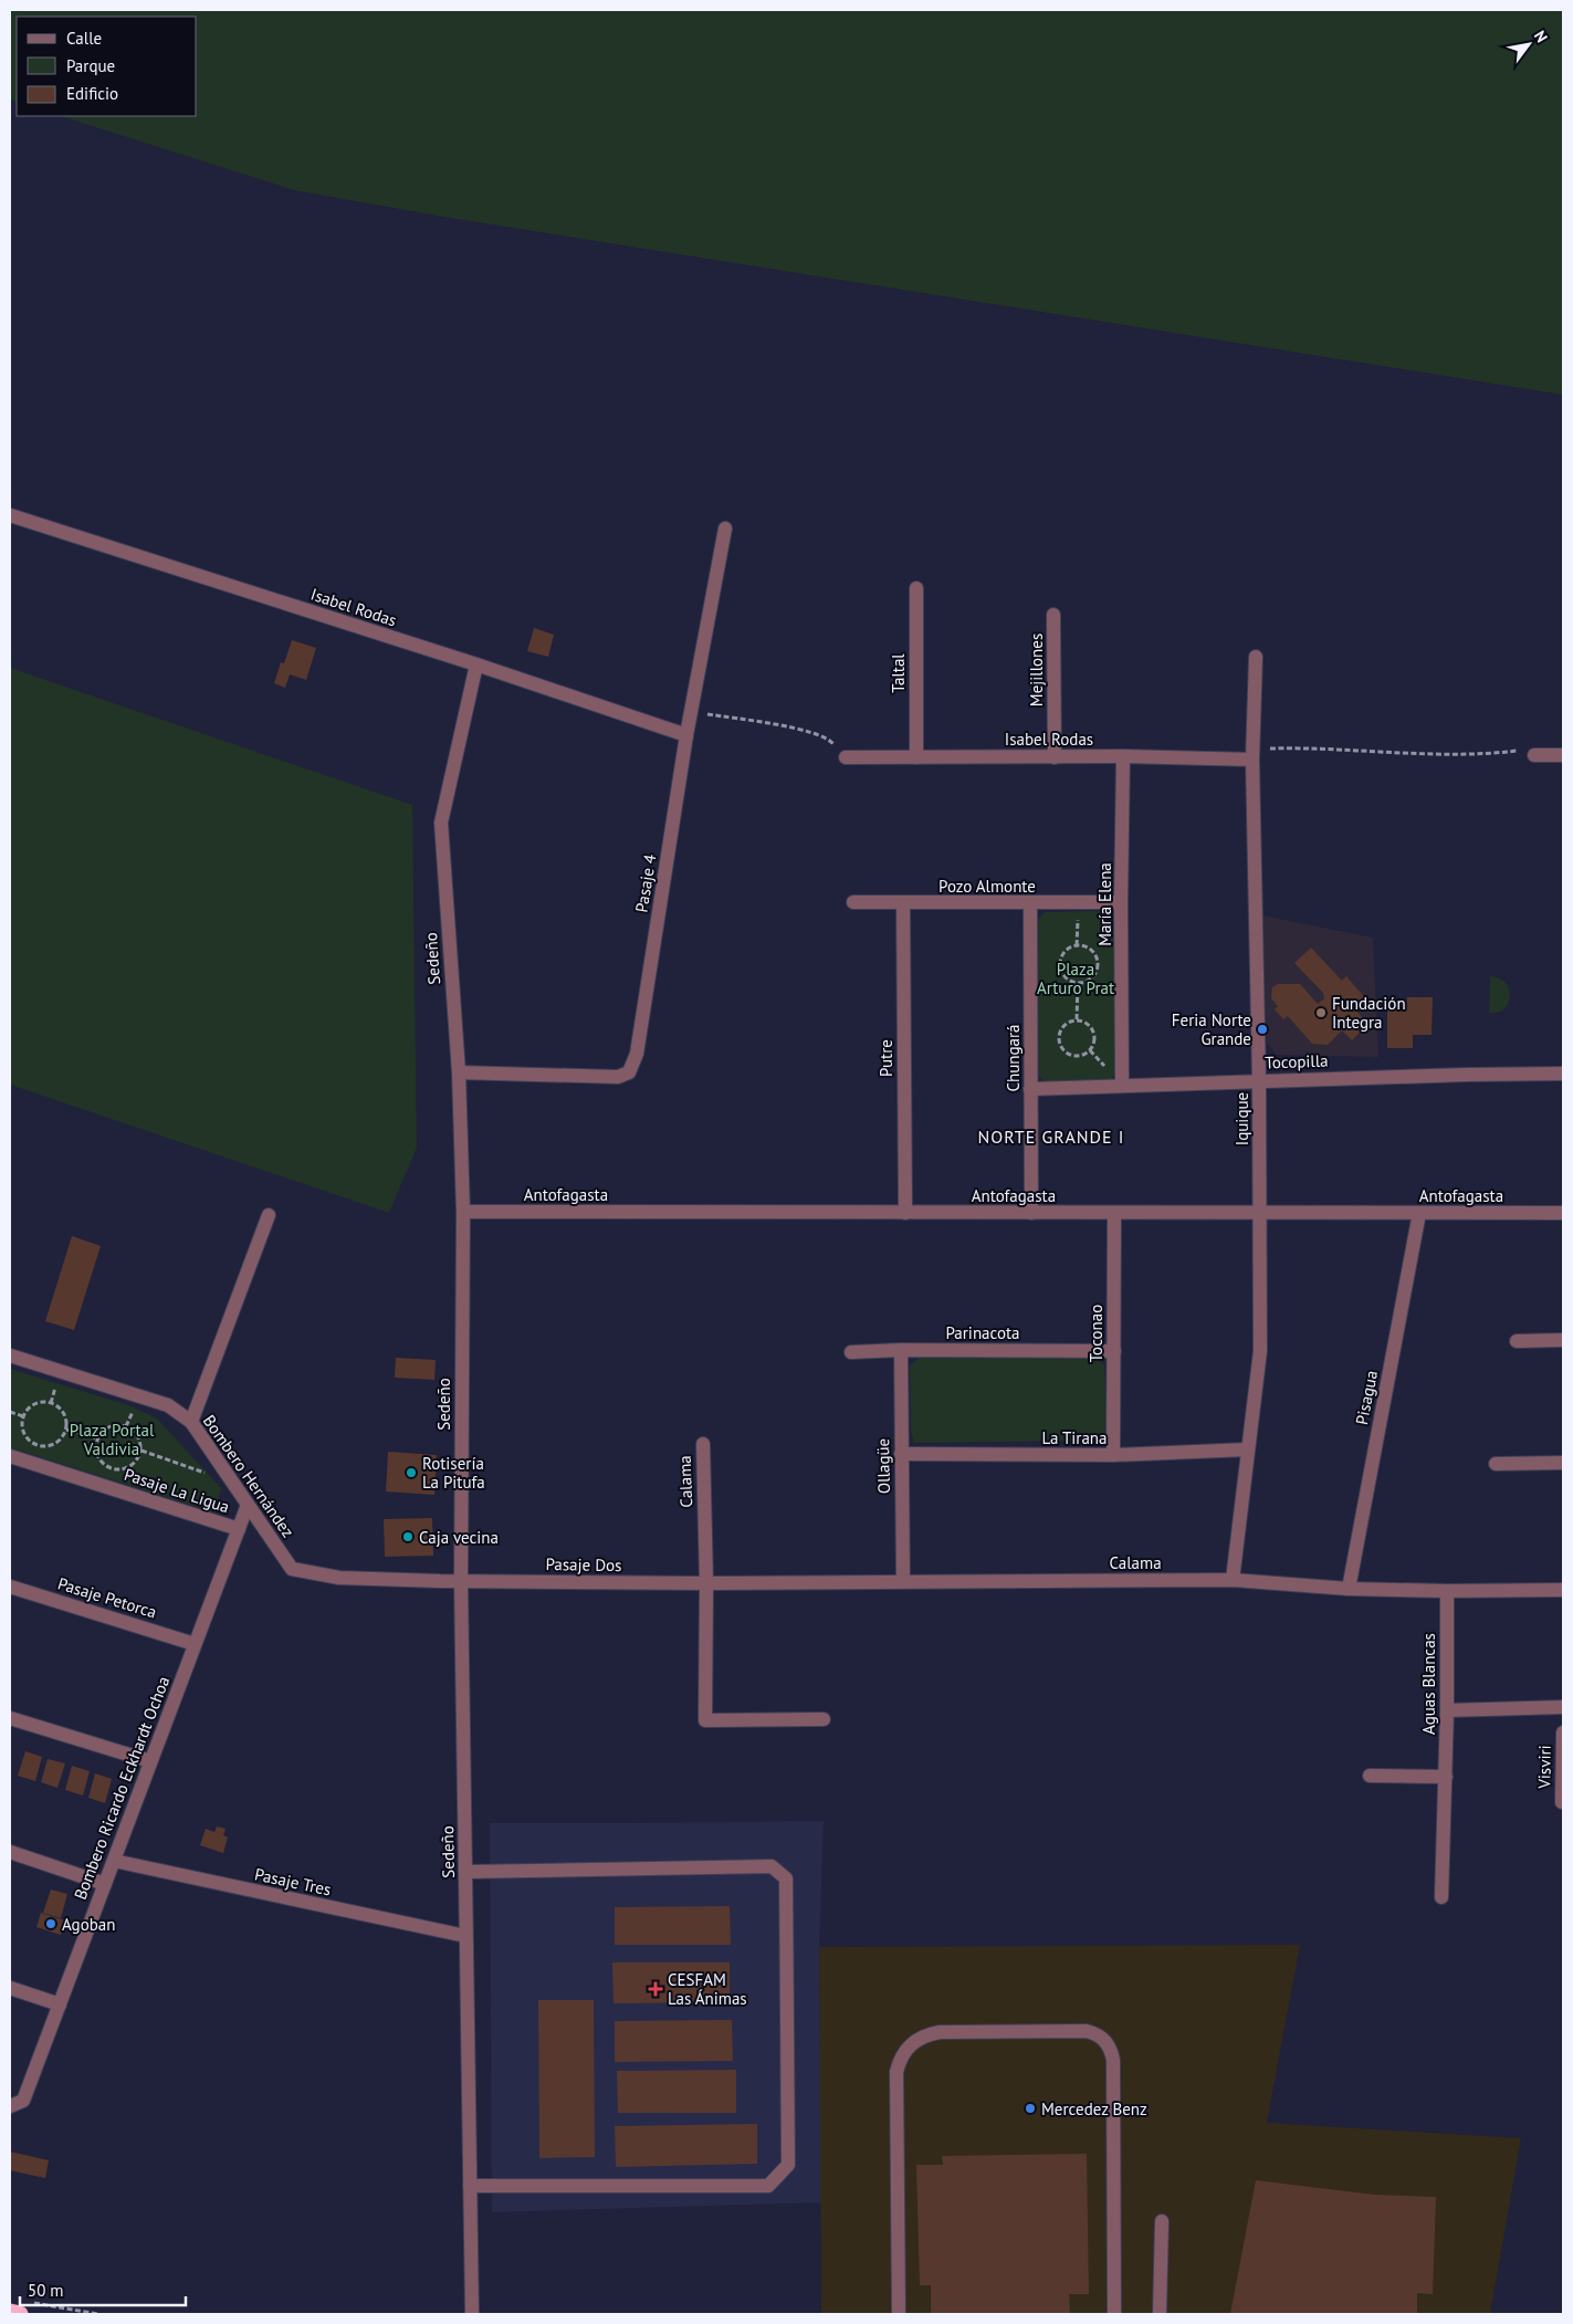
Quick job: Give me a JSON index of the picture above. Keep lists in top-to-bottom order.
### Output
{
  "streets": {
    "street": [
      "Isabel Rodas",
      "Mejillones",
      "Taltal",
      "Pasaje 4",
      "Pozo Almonte",
      "María Elena",
      "Sedeño",
      "Putre",
      "Chungará",
      "Tocopilla",
      "Iquique",
      "Antofagasta",
      "Parinacota",
      "Toconao",
      "Pisagua",
      "La Tirana",
      "Ollagüe",
      "Bombero Hernández",
      "Calama",
      "Pasaje La Ligua",
      "Pasaje Dos",
      "Pasaje Petorca",
      "Aguas Blancas",
      "Visviri",
      "Bombero Ricardo Eckhardt Ochoa",
      "Pasaje Tres"
    ]
  },
  "crossings": [
    ["Isabel Rodas", "Mejillones"],
    ["Isabel Rodas", "Taltal"],
    ["Isabel Rodas", "Pasaje 4"],
    ["Isabel Rodas", "María Elena"],
    ["Isabel Rodas", "Sedeño"],
    ["Isabel Rodas", "Iquique"],
    ["Pasaje 4", "Sedeño"],
    ["Pozo Almonte", "María Elena"],
    ["Pozo Almonte", "Putre"],
    ["Pozo Almonte", "Chungará"],
    ["María Elena", "Tocopilla"],
    ["Sedeño", "Antofagasta"],
    ["Sedeño", "Bombero Hernández"],
    ["Sedeño", "Pasaje Dos"],
    ["Sedeño", "Pasaje Tres"],
    ["Putre", "Antofagasta"],
    ["Chungará", "Tocopilla"],
    ["Chungará", "Antofagasta"],
    ["Tocopilla", "Iquique"],
    ["Iquique", "Antofagasta"],
    ["Iquique", "La Tirana"],
    ["Iquique", "Calama"],
    ["Antofagasta", "Toconao"],
    ["Antofagasta", "Pisagua"],
    ["Parinacota", "Toconao"],
    ["Parinacota", "Ollagüe"],
    ["Toconao", "La Tirana"],
    ["Pisagua", "Calama"],
    ["La Tirana", "Ollagüe"],
    ["Ollagüe", "Calama"],
    ["Bombero Hernández", "Pasaje Dos"],
    ["Bombero Hernández", "Bombero Ricardo Eckhardt Ochoa"],
    ["Calama", "Pasaje Dos"],
    ["Calama", "Aguas Blancas"],
    ["Pasaje La Ligua", "Bombero Ricardo Eckhardt Ochoa"],
    ["Pasaje Petorca", "Bombero Ricardo Eckhardt Ochoa"],
    ["Bombero Ricardo Eckhardt Ochoa", "Pasaje Tres"]
  ],
  "districts": ["NORTE GRANDE I"],
  "parks": ["Plaza Arturo Prat", "Plaza Portal Valdivia"],
  "places": {
    "other": [
      "Fundación Integra",
      "Feria Norte Grande",
      "Rotisería La Pitufa",
      "Caja vecina",
      "Agoban",
      "Mercedez Benz"
    ],
    "health": ["CESFAM Las Ánimas"]
  },
  "legend": ["Calle", "Parque", "Edificio"],
  "scale_bar": "50 m",
  "north": "top right"
}
